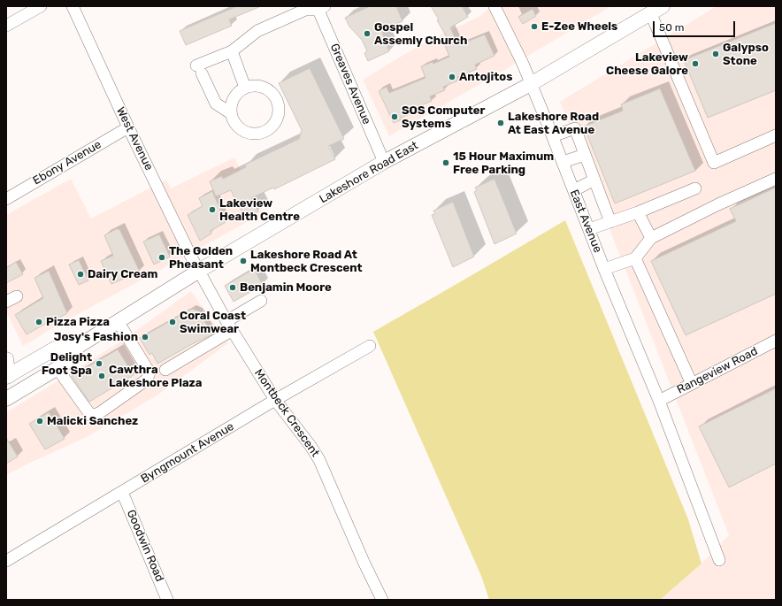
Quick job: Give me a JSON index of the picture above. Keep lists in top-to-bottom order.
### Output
{
  "streets": {
    "main road": ["Lakeshore Road East"],
    "street": [
      "Greaves Avenue",
      "West Avenue",
      "Ebony Avenue",
      "East Avenue",
      "Rangeview Road",
      "Montbeck Crescent",
      "Byngmount Avenue",
      "Goodwin Road"
    ]
  },
  "crossings": [
    ["Greaves Avenue", "Lakeshore Road East"],
    ["West Avenue", "Ebony Avenue"],
    ["West Avenue", "Lakeshore Road East"],
    ["West Avenue", "Montbeck Crescent"],
    ["Lakeshore Road East", "East Avenue"],
    ["Lakeshore Road East", "Montbeck Crescent"],
    ["East Avenue", "Rangeview Road"],
    ["Montbeck Crescent", "Byngmount Avenue"],
    ["Byngmount Avenue", "Goodwin Road"]
  ],
  "places": [
    "E-Zee Wheels",
    "Gospel Assemly Church",
    "Galypso Stone",
    "Lakeview Cheese Galore",
    "Antojitos",
    "SOS Computer Systems",
    "Lakeshore Road At East Avenue",
    "15 Hour Maximum Free Parking",
    "Lakeview Health Centre",
    "The Golden Pheasant",
    "Lakeshore Road At Montbeck Crescent",
    "Dairy Cream",
    "Benjamin Moore",
    "Pizza Pizza",
    "Coral Coast Swimwear",
    "Josy's Fashion",
    "Delight Foot Spa",
    "Cawthra Lakeshore Plaza",
    "Malicki Sanchez"
  ],
  "scale_bar": "50 m"
}
